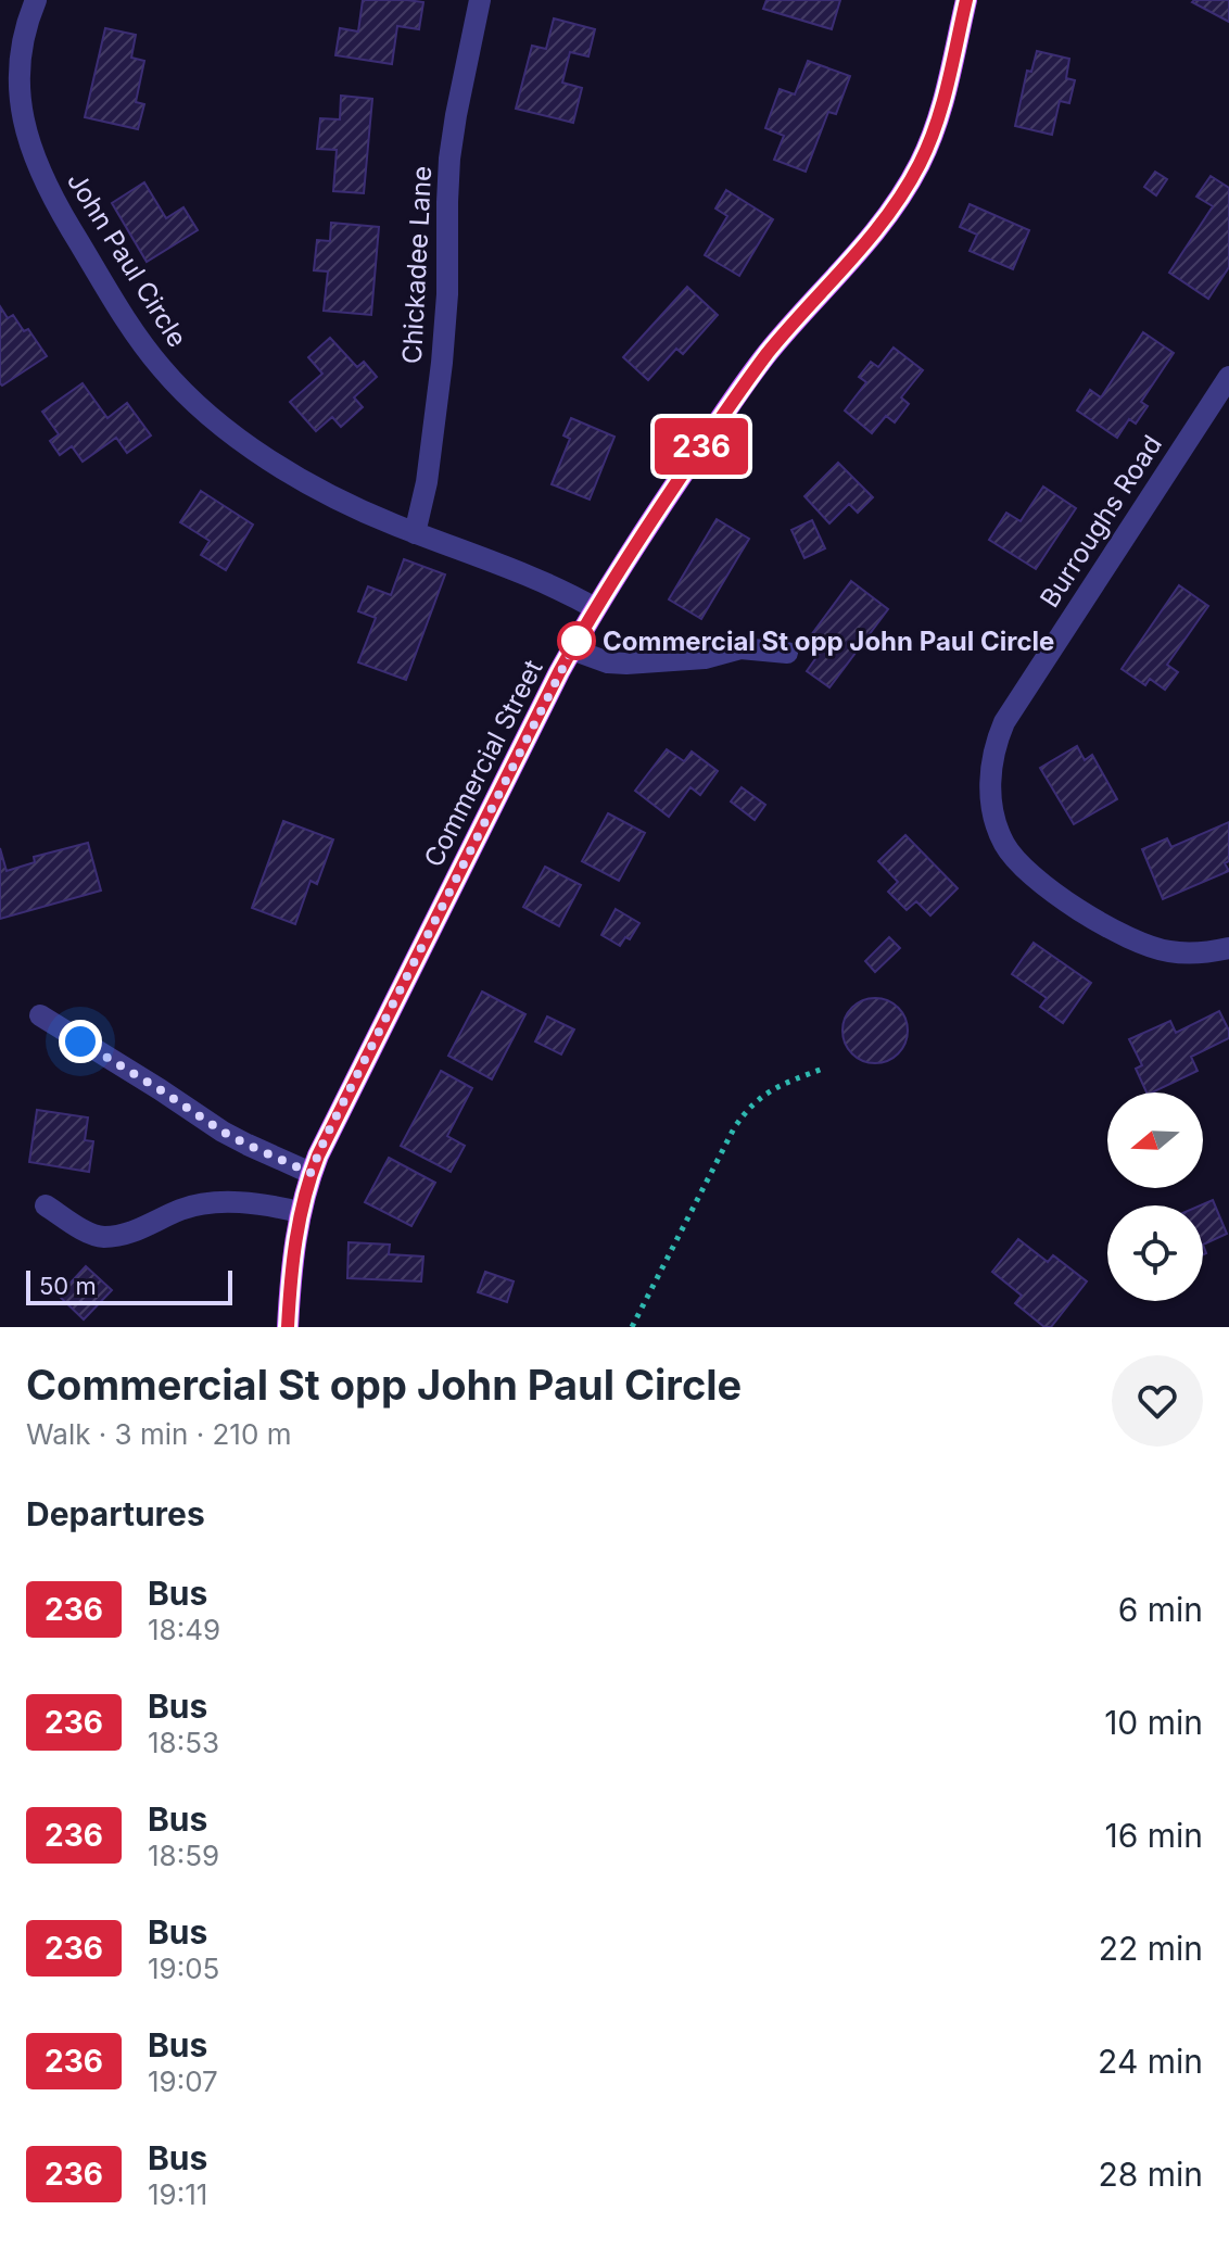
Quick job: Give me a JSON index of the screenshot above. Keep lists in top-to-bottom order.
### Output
{
  "streets": {
    "main road": ["Commercial Street"],
    "street": ["John Paul Circle", "Chickadee Lane", "Burroughs Road"]
  },
  "crossings": [
    ["John Paul Circle", "Chickadee Lane"],
    ["John Paul Circle", "Commercial Street"]
  ],
  "places": ["Commercial St opp John Paul Circle"],
  "lines": ["bus line 236"],
  "scale_bar": "50 m",
  "north": "left",
  "page": {
    "on_map": "236",
    "scale": "50 m",
    "heading": [
      ["Commercial St opp John Paul Circle", "Walk · 3 min · 210 m"],
      "Departures"
    ],
    "list": [
      {
        "mark": "236",
        "name": "Bus",
        "note": "18:49",
        "value": "6 min"
      },
      {
        "mark": "236",
        "name": "Bus",
        "note": "18:53",
        "value": "10 min"
      },
      {
        "mark": "236",
        "name": "Bus",
        "note": "18:59",
        "value": "16 min"
      },
      {
        "mark": "236",
        "name": "Bus",
        "note": "19:05",
        "value": "22 min"
      },
      {
        "mark": "236",
        "name": "Bus",
        "note": "19:07",
        "value": "24 min"
      },
      {
        "mark": "236",
        "name": "Bus",
        "note": "19:11",
        "value": "28 min"
      }
    ]
  }
}
